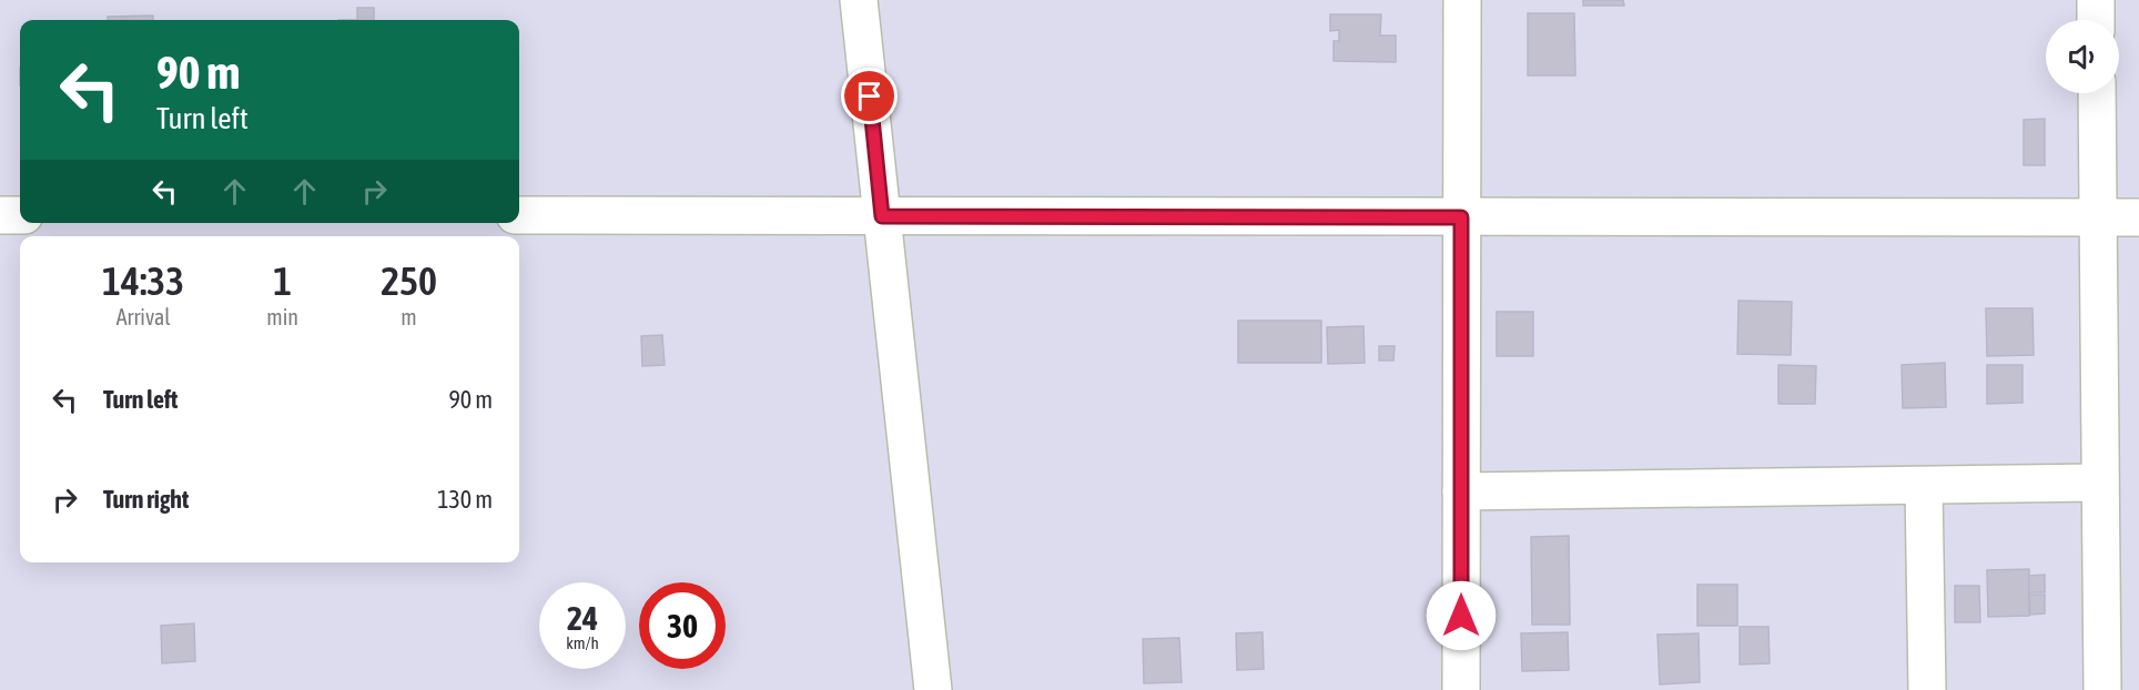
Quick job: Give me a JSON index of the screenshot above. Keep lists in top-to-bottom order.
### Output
{
  "page": {
    "turn": ["90 m", "Turn left"],
    "eta": [
      "14:33",
      "Arrival",
      "1",
      "min",
      "250",
      "m"
    ],
    "list": [
      {
        "name": "Turn left",
        "value": "90 m"
      },
      {
        "name": "Turn right",
        "value": "130 m"
      }
    ],
    "speed": "24 km/h",
    "limit": "30"
  }
}
